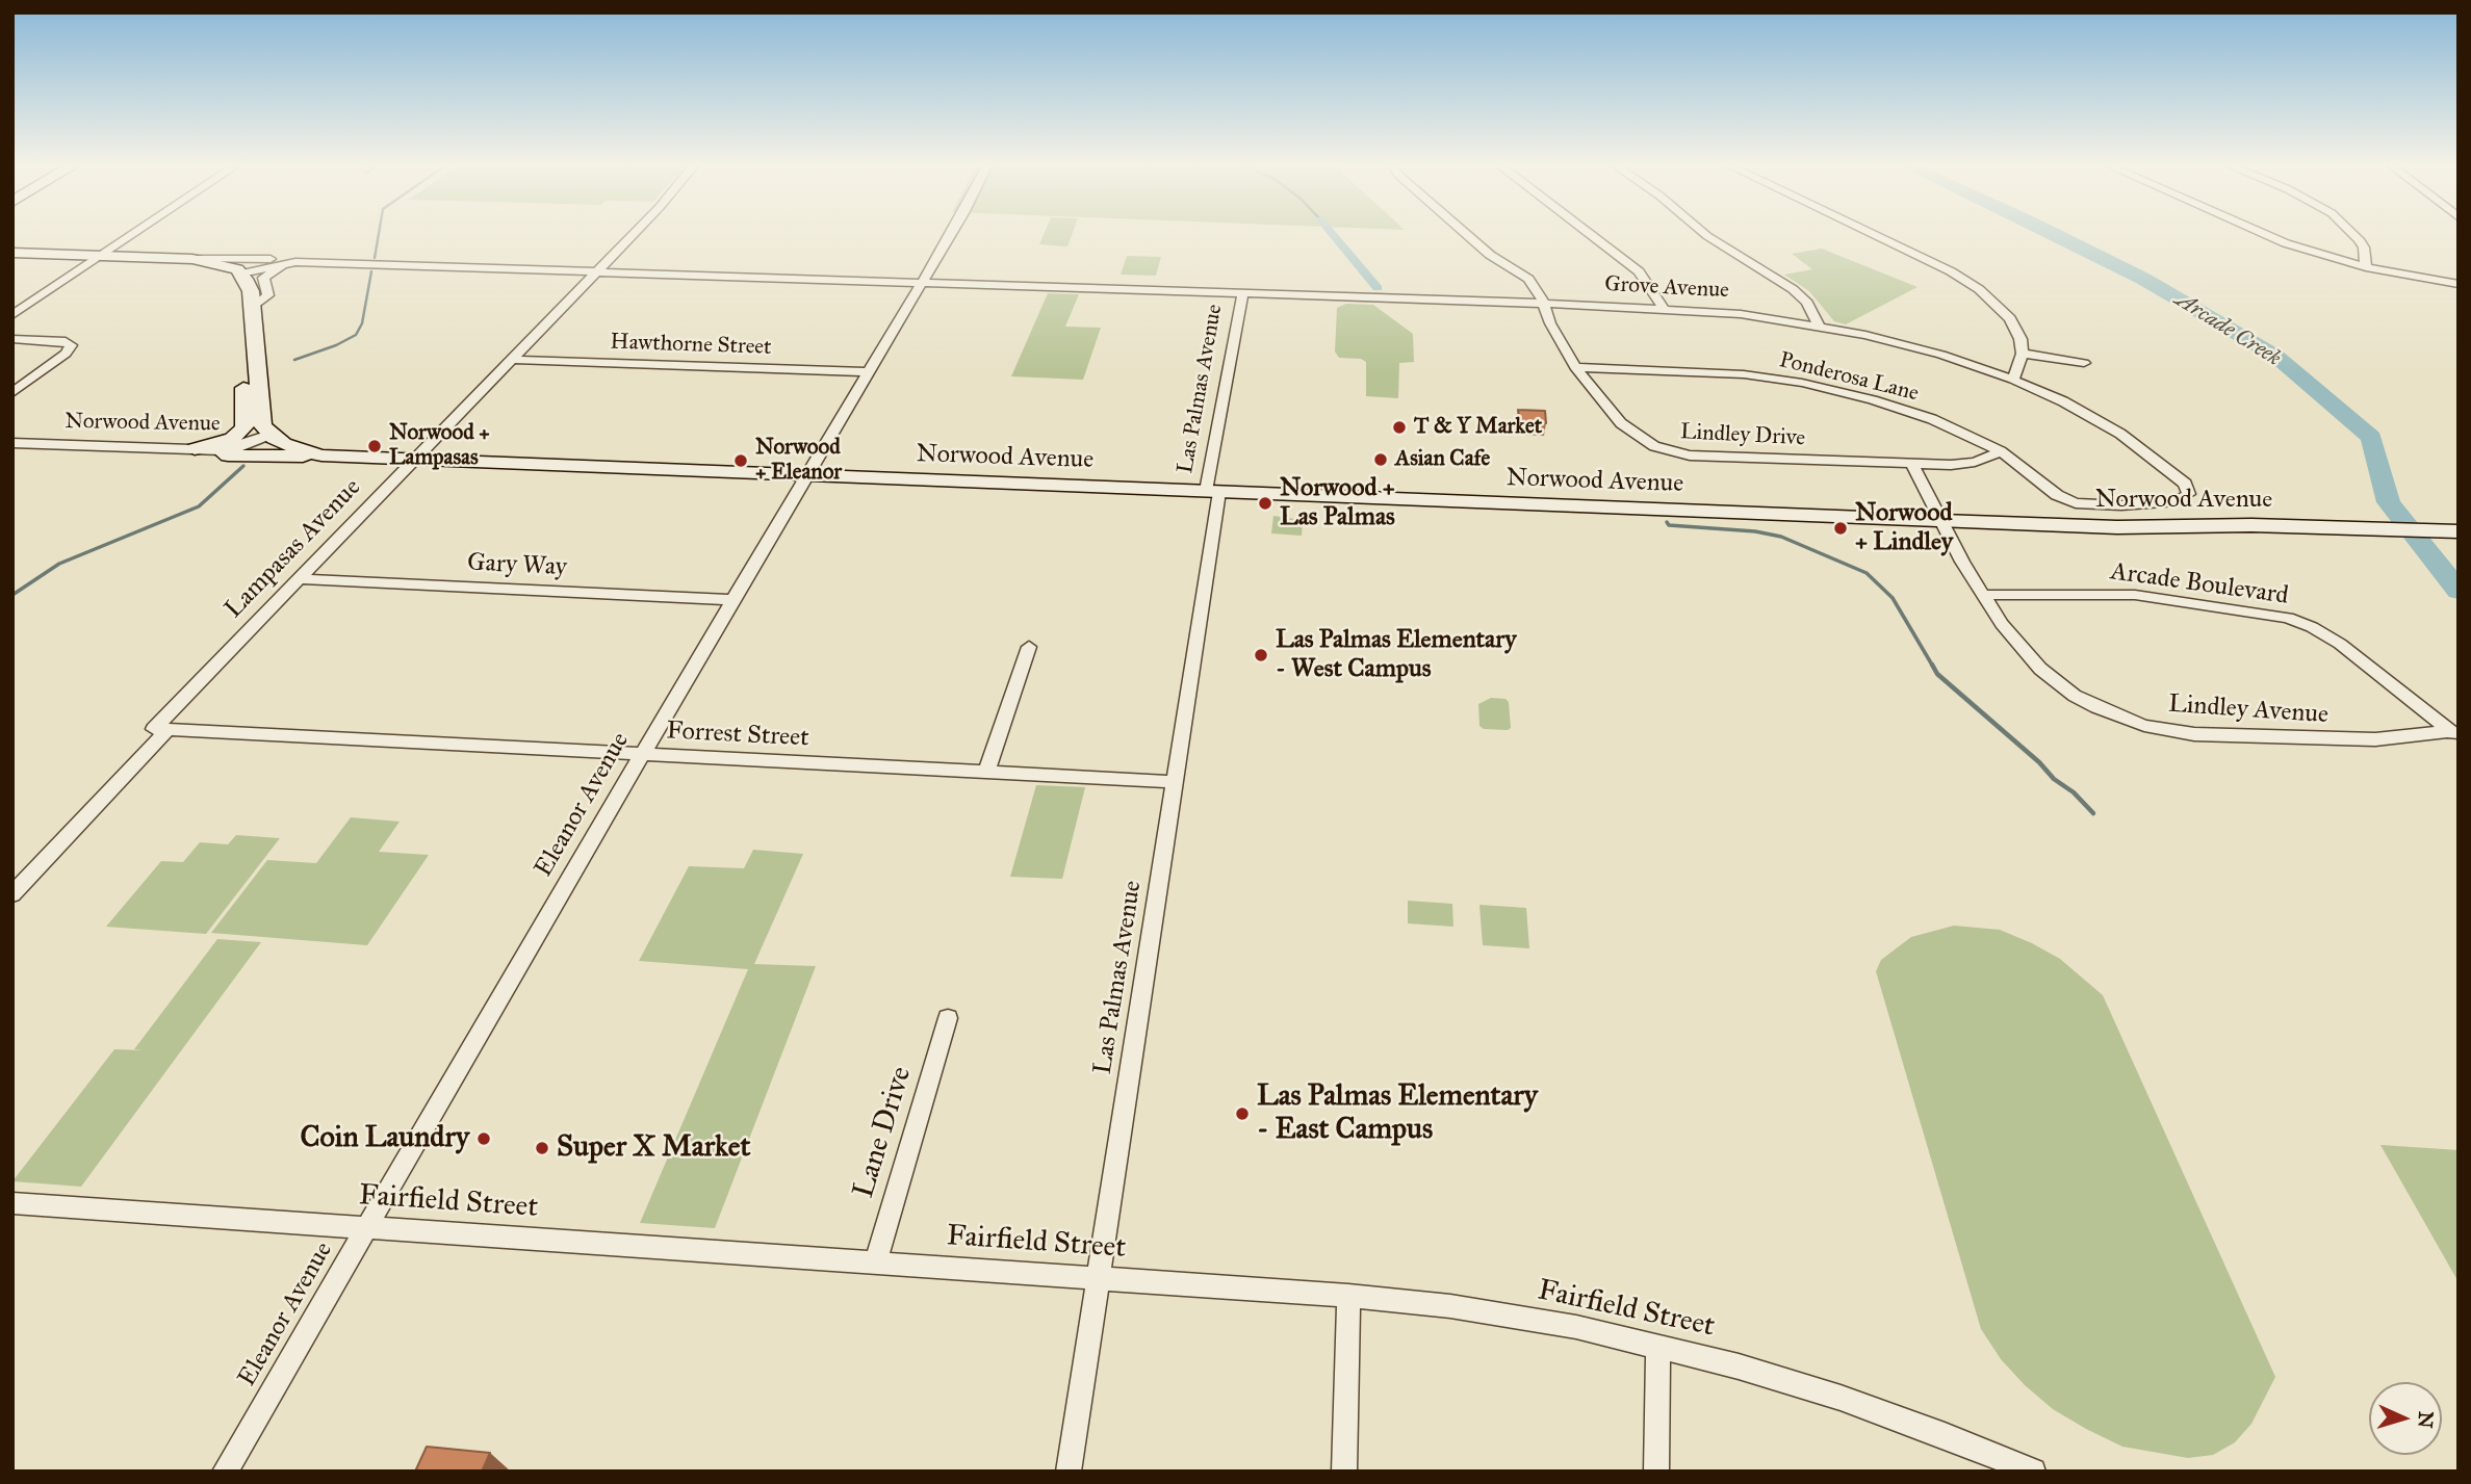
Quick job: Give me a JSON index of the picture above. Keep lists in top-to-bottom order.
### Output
{
  "streets": {
    "main road": ["Grove Avenue", "Norwood Avenue"],
    "street": [
      "Hawthorne Street",
      "Ponderosa Lane",
      "Las Palmas Avenue",
      "Lindley Drive",
      "Lampasas Avenue",
      "Gary Way",
      "Arcade Boulevard",
      "Lindley Avenue",
      "Forrest Street",
      "Eleanor Avenue",
      "Lane Drive",
      "Fairfield Street"
    ]
  },
  "crossings": [
    ["Grove Avenue", "Ponderosa Lane"],
    ["Grove Avenue", "Las Palmas Avenue"],
    ["Grove Avenue", "Lindley Drive"],
    ["Grove Avenue", "Lampasas Avenue"],
    ["Grove Avenue", "Eleanor Avenue"],
    ["Hawthorne Street", "Lampasas Avenue"],
    ["Hawthorne Street", "Eleanor Avenue"],
    ["Ponderosa Lane", "Lindley Drive"],
    ["Las Palmas Avenue", "Norwood Avenue"],
    ["Las Palmas Avenue", "Forrest Street"],
    ["Las Palmas Avenue", "Fairfield Street"],
    ["Norwood Avenue", "Lampasas Avenue"],
    ["Norwood Avenue", "Lindley Avenue"],
    ["Norwood Avenue", "Eleanor Avenue"],
    ["Lindley Drive", "Lindley Avenue"],
    ["Lampasas Avenue", "Gary Way"],
    ["Lampasas Avenue", "Forrest Street"],
    ["Gary Way", "Eleanor Avenue"],
    ["Arcade Boulevard", "Lindley Avenue"],
    ["Forrest Street", "Eleanor Avenue"],
    ["Eleanor Avenue", "Fairfield Street"],
    ["Lane Drive", "Fairfield Street"]
  ],
  "water": ["Arcade Creek"],
  "places": [
    "T & Y Market",
    "Norwood + Lampasas",
    "Asian Cafe",
    "Norwood + Eleanor",
    "Norwood + Las Palmas",
    "Norwood + Lindley",
    "Las Palmas Elementary - West Campus",
    "Las Palmas Elementary - East Campus",
    "Coin Laundry",
    "Super X Market"
  ],
  "north": "right"
}
